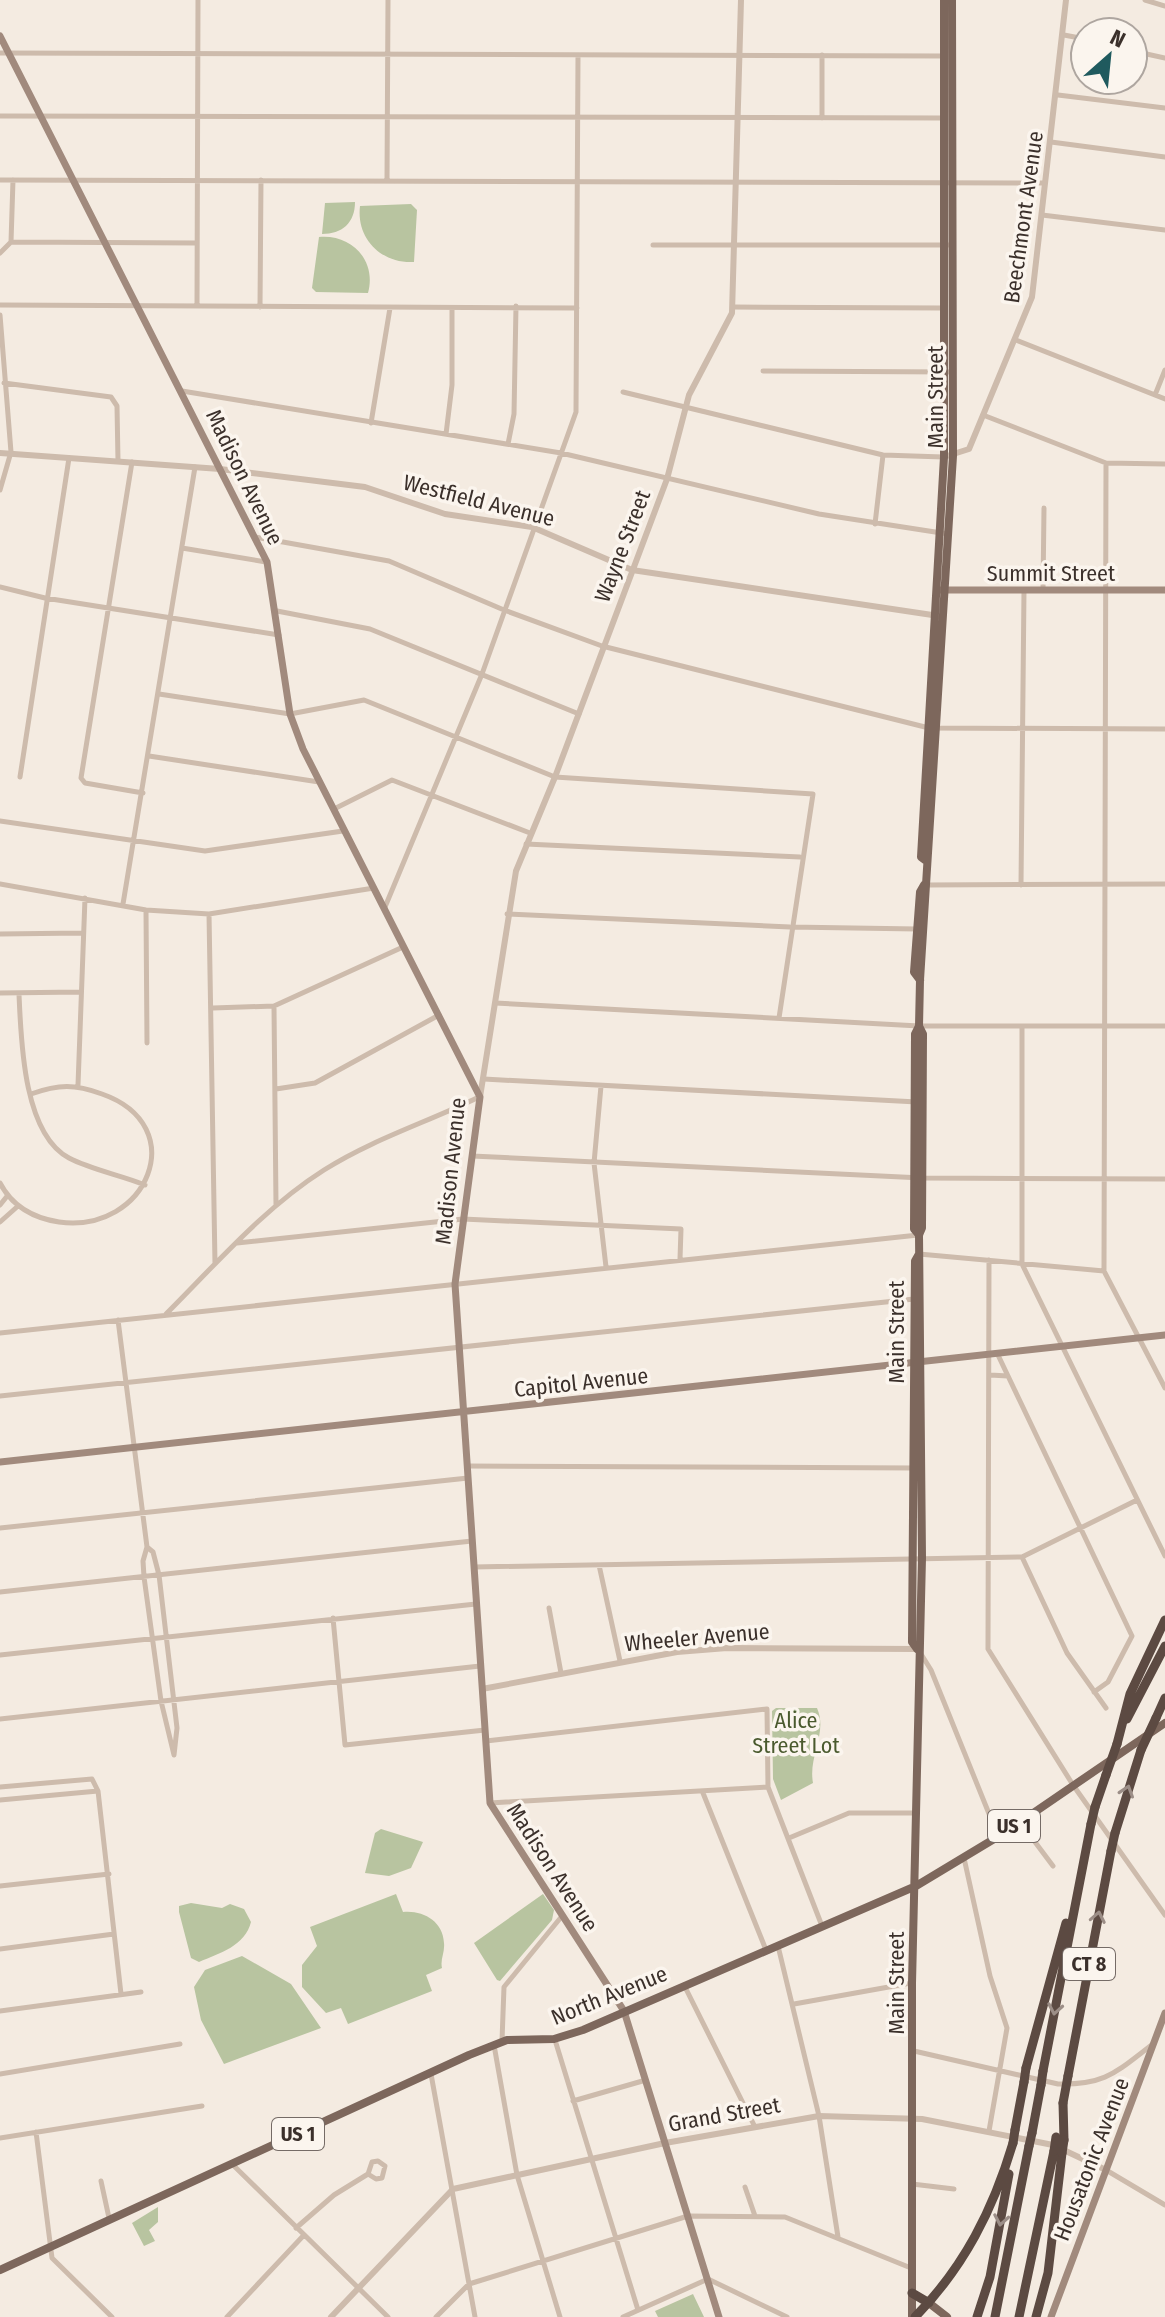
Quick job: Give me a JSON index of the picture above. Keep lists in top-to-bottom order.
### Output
{
  "streets": {
    "highway": ["CT 8"],
    "main road": [
      "Main Street",
      "Madison Avenue",
      "Summit Street",
      "Capitol Avenue",
      "US 1",
      "North Avenue",
      "Housatonic Avenue"
    ],
    "street": [
      "Beechmont Avenue",
      "Westfield Avenue",
      "Wayne Street",
      "Wheeler Avenue",
      "Grand Street"
    ]
  },
  "crossings": [
    ["Beechmont Avenue", "Main Street"],
    ["Main Street", "Westfield Avenue"],
    ["Main Street", "Summit Street"],
    ["Main Street", "Capitol Avenue"],
    ["Main Street", "Wheeler Avenue"],
    ["Main Street", "North Avenue"],
    ["Main Street", "Grand Street"],
    ["Madison Avenue", "Westfield Avenue"],
    ["Madison Avenue", "Wayne Street"],
    ["Madison Avenue", "Capitol Avenue"],
    ["Madison Avenue", "Wheeler Avenue"],
    ["Madison Avenue", "North Avenue"],
    ["Madison Avenue", "Grand Street"],
    ["Westfield Avenue", "Wayne Street"],
    ["CT 8", "North Avenue"],
    ["Grand Street", "Housatonic Avenue"]
  ],
  "parks": ["Alice Street Lot"],
  "north": "top right"
}
